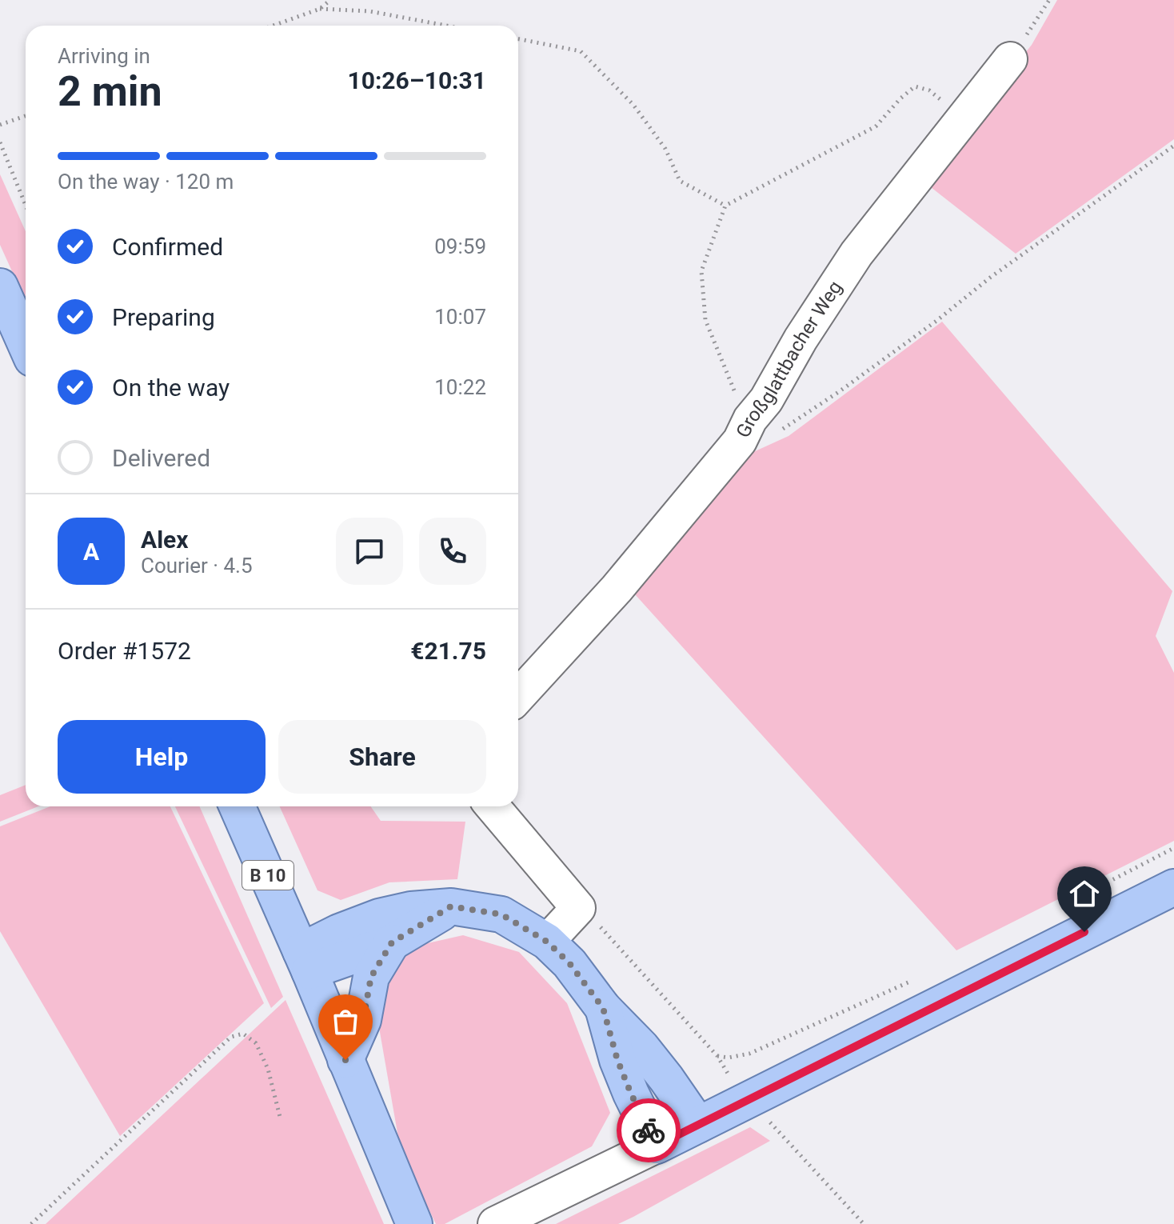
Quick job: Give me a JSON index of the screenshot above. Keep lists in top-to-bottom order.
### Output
{
  "streets": {
    "main road": ["B 10"],
    "street": ["Großglattbacher Weg"]
  },
  "page": {
    "heading": ["2 min", "Arriving in", "10:26–10:31"],
    "panel": [
      "Alex",
      "Courier · 4.5",
      "Order #1572",
      "€21.75"
    ],
    "bar": "On the way · 120 m",
    "list": [
      ["Confirmed", "09:59"],
      ["Preparing", "10:07"],
      ["On the way", "10:22"],
      "Delivered"
    ],
    "round": "A",
    "buttons": ["Help", "Share"]
  }
}
